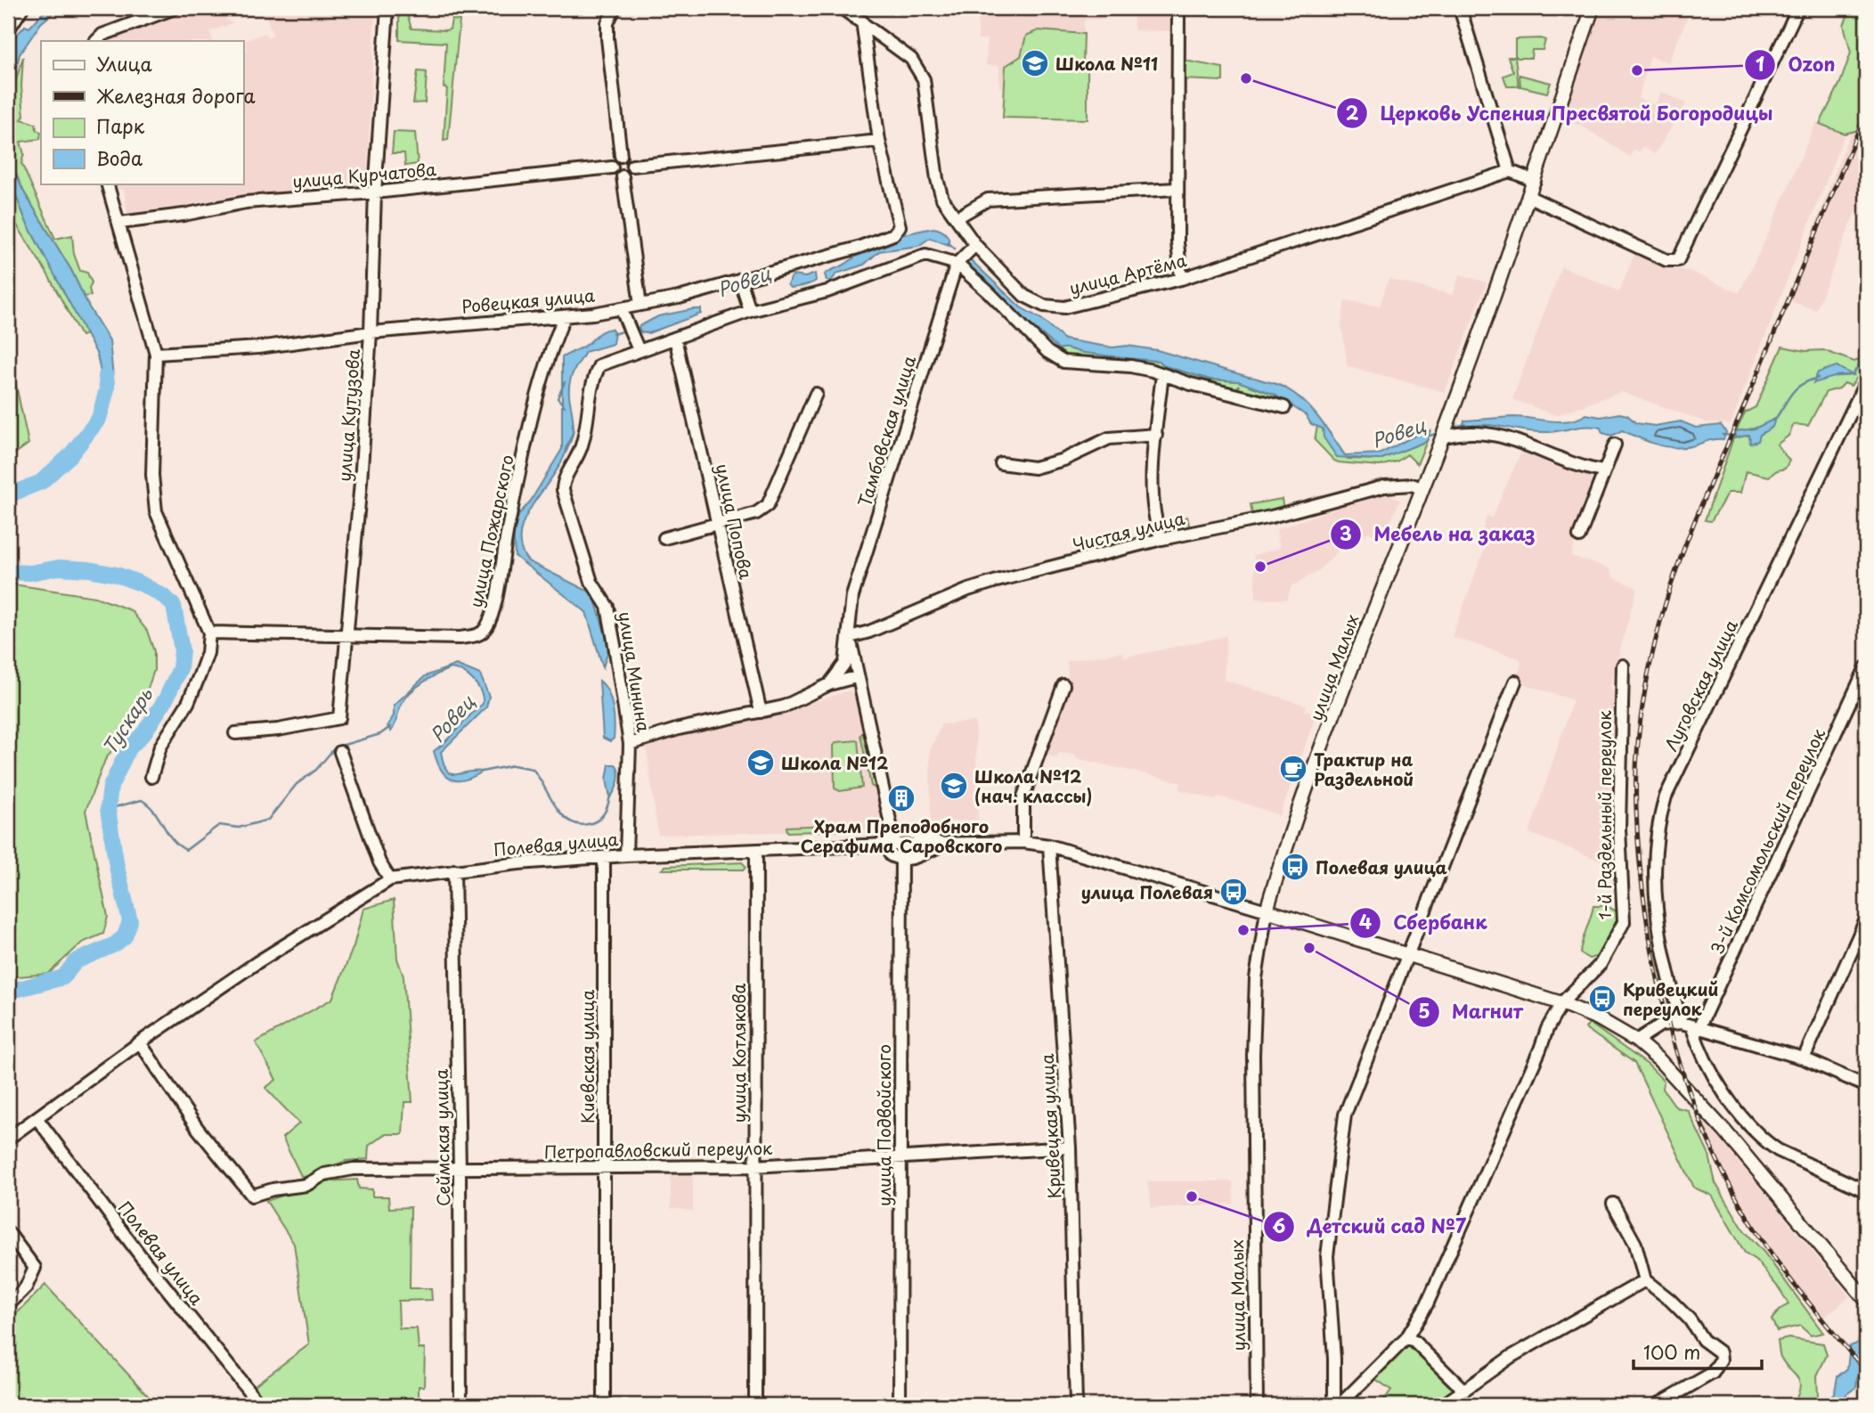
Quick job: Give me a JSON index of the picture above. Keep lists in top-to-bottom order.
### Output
{
  "streets": {
    "main road": ["улица Малых"],
    "street": [
      "улица Курчатова",
      "улица Артёма",
      "Ровецкая улица",
      "улица Кутузова",
      "Тамбовская улица",
      "улица Попова",
      "улица Пожарского",
      "Чистая улица",
      "улица Минина",
      "Луговская улица",
      "1-й Раздельный переулок",
      "3-й Комсомольский переулок",
      "Полевая улица",
      "улица Котлякова",
      "Киевская улица",
      "улица Подвойского",
      "Кривецкая улица",
      "Сеймская улица",
      "Петропавловский переулок"
    ]
  },
  "crossings": [
    ["улица Курчатова", "улица Кутузова"],
    ["улица Артёма", "Тамбовская улица"],
    ["Ровецкая улица", "улица Кутузова"],
    ["Ровецкая улица", "улица Пожарского"],
    ["улица Кутузова", "улица Пожарского"],
    ["Тамбовская улица", "Чистая улица"],
    ["Тамбовская улица", "Полевая улица"],
    ["Тамбовская улица", "улица Подвойского"],
    ["Чистая улица", "улица Малых"],
    ["улица Малых", "Полевая улица"],
    ["улица Минина", "Полевая улица"],
    ["Луговская улица", "3-й Комсомольский переулок"],
    ["Полевая улица", "улица Котлякова"],
    ["Полевая улица", "Киевская улица"],
    ["Полевая улица", "улица Подвойского"],
    ["Полевая улица", "Кривецкая улица"],
    ["Полевая улица", "Сеймская улица"],
    ["Полевая улица", "Петропавловский переулок"],
    ["улица Котлякова", "Петропавловский переулок"],
    ["Киевская улица", "Петропавловский переулок"],
    ["улица Подвойского", "Петропавловский переулок"],
    ["Кривецкая улица", "Петропавловский переулок"],
    ["Сеймская улица", "Петропавловский переулок"]
  ],
  "water": ["Ровец", "Тускарь"],
  "places": {
    "school or university": ["Школа №11", "Школа №12", "Школа №12 (нач. классы)"],
    "other": [
      "Ozon",
      "Церковь Успения Пресвятой Богородицы",
      "Мебель на заказ",
      "Сбербанк",
      "Магнит",
      "Детский сад №7"
    ],
    "cafe": ["Трактир на Раздельной"],
    "building": ["Храм Преподобного Серафима Саровского"],
    "bus stop": ["Полевая улица", "улица Полевая", "Кривецкий переулок"]
  },
  "legend": [
    "Улица",
    "Железная дорога",
    "Парк",
    "Вода"
  ],
  "scale_bar": "100 m"
}
